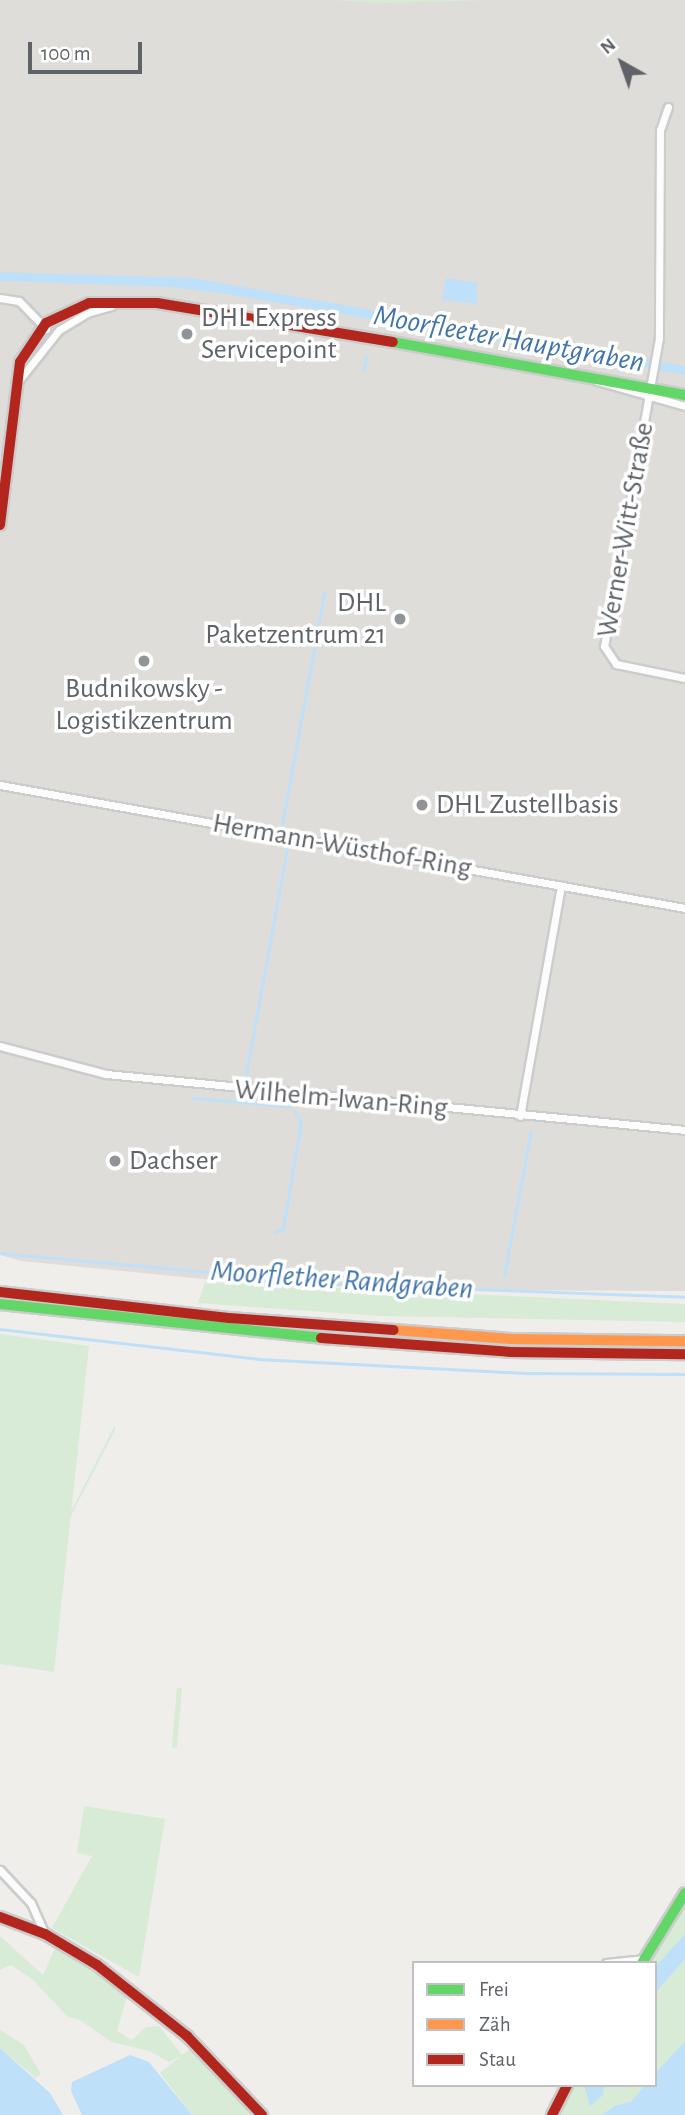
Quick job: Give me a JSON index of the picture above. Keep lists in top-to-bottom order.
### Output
{
  "streets": {
    "street": ["Werner-Witt-Straße", "Hermann-Wüsthof-Ring", "Wilhelm-Iwan-Ring"]
  },
  "water": ["Moorfleeter Hauptgraben", "Moorflether Randgraben"],
  "places": [
    "DHL Express Servicepoint",
    "DHL Paketzentrum 21",
    "Budnikowsky - Logistikzentrum",
    "DHL Zustellbasis",
    "Dachser"
  ],
  "legend": ["Frei", "Zäh", "Stau"],
  "scale_bar": "100 m",
  "north": "top left"
}
